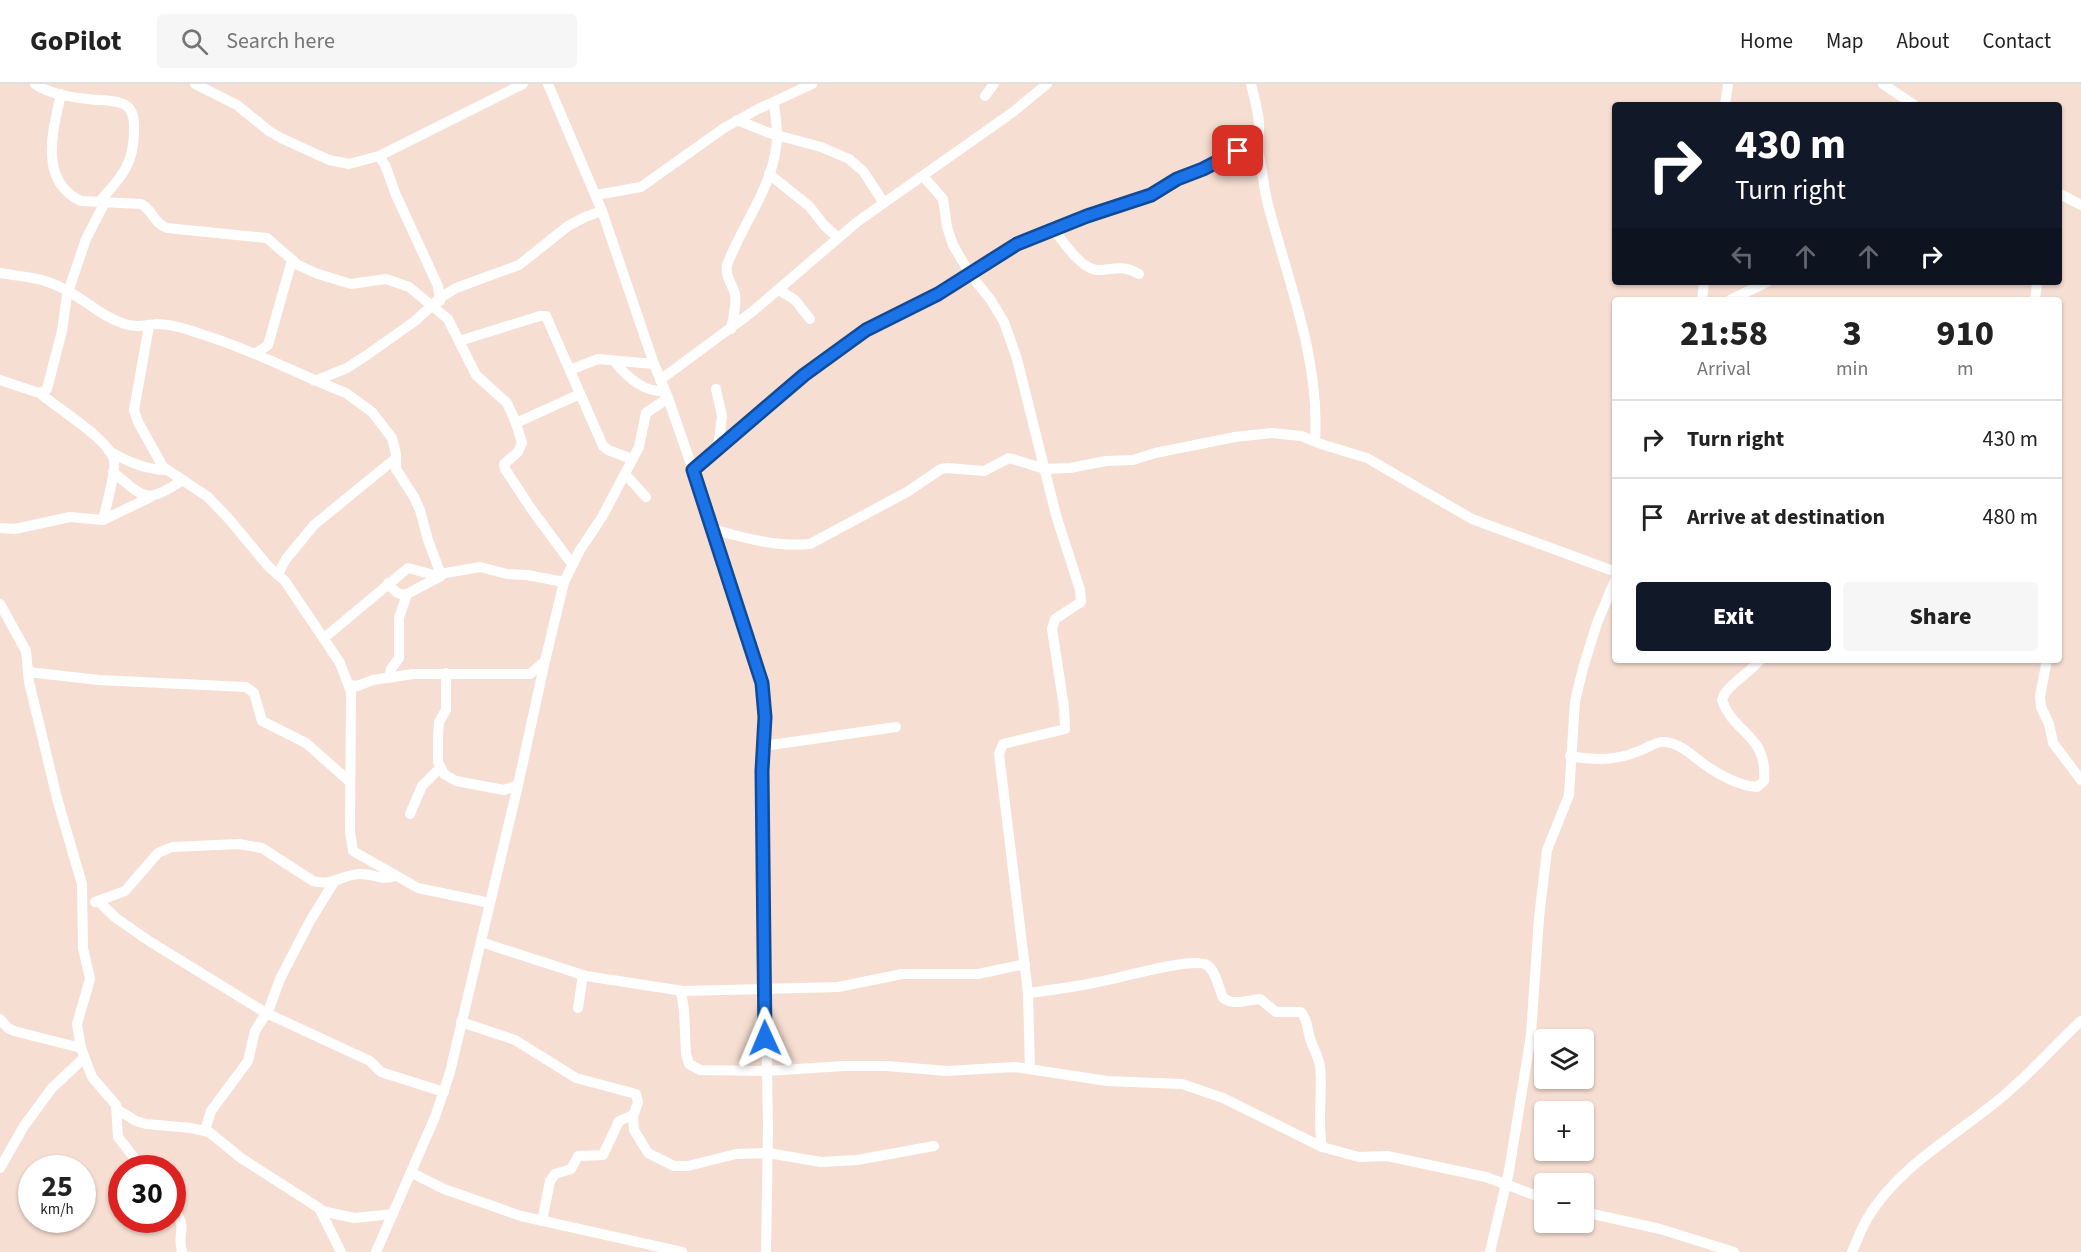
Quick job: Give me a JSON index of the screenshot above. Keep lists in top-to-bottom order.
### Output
{
  "page": {
    "header": "GoPilot",
    "search": "Search here",
    "nav": [
      "Home",
      "Map",
      "About",
      "Contact"
    ],
    "turn": ["430 m", "Turn right"],
    "eta": [
      "21:58",
      "Arrival",
      "3",
      "min",
      "910",
      "m"
    ],
    "list": [
      {
        "name": "Turn right",
        "value": "430 m"
      },
      {
        "name": "Arrive at destination",
        "value": "480 m"
      }
    ],
    "buttons": ["Exit", "Share"],
    "map_buttons": ["+", "−"],
    "speed": "25 km/h",
    "limit": "30"
  }
}
